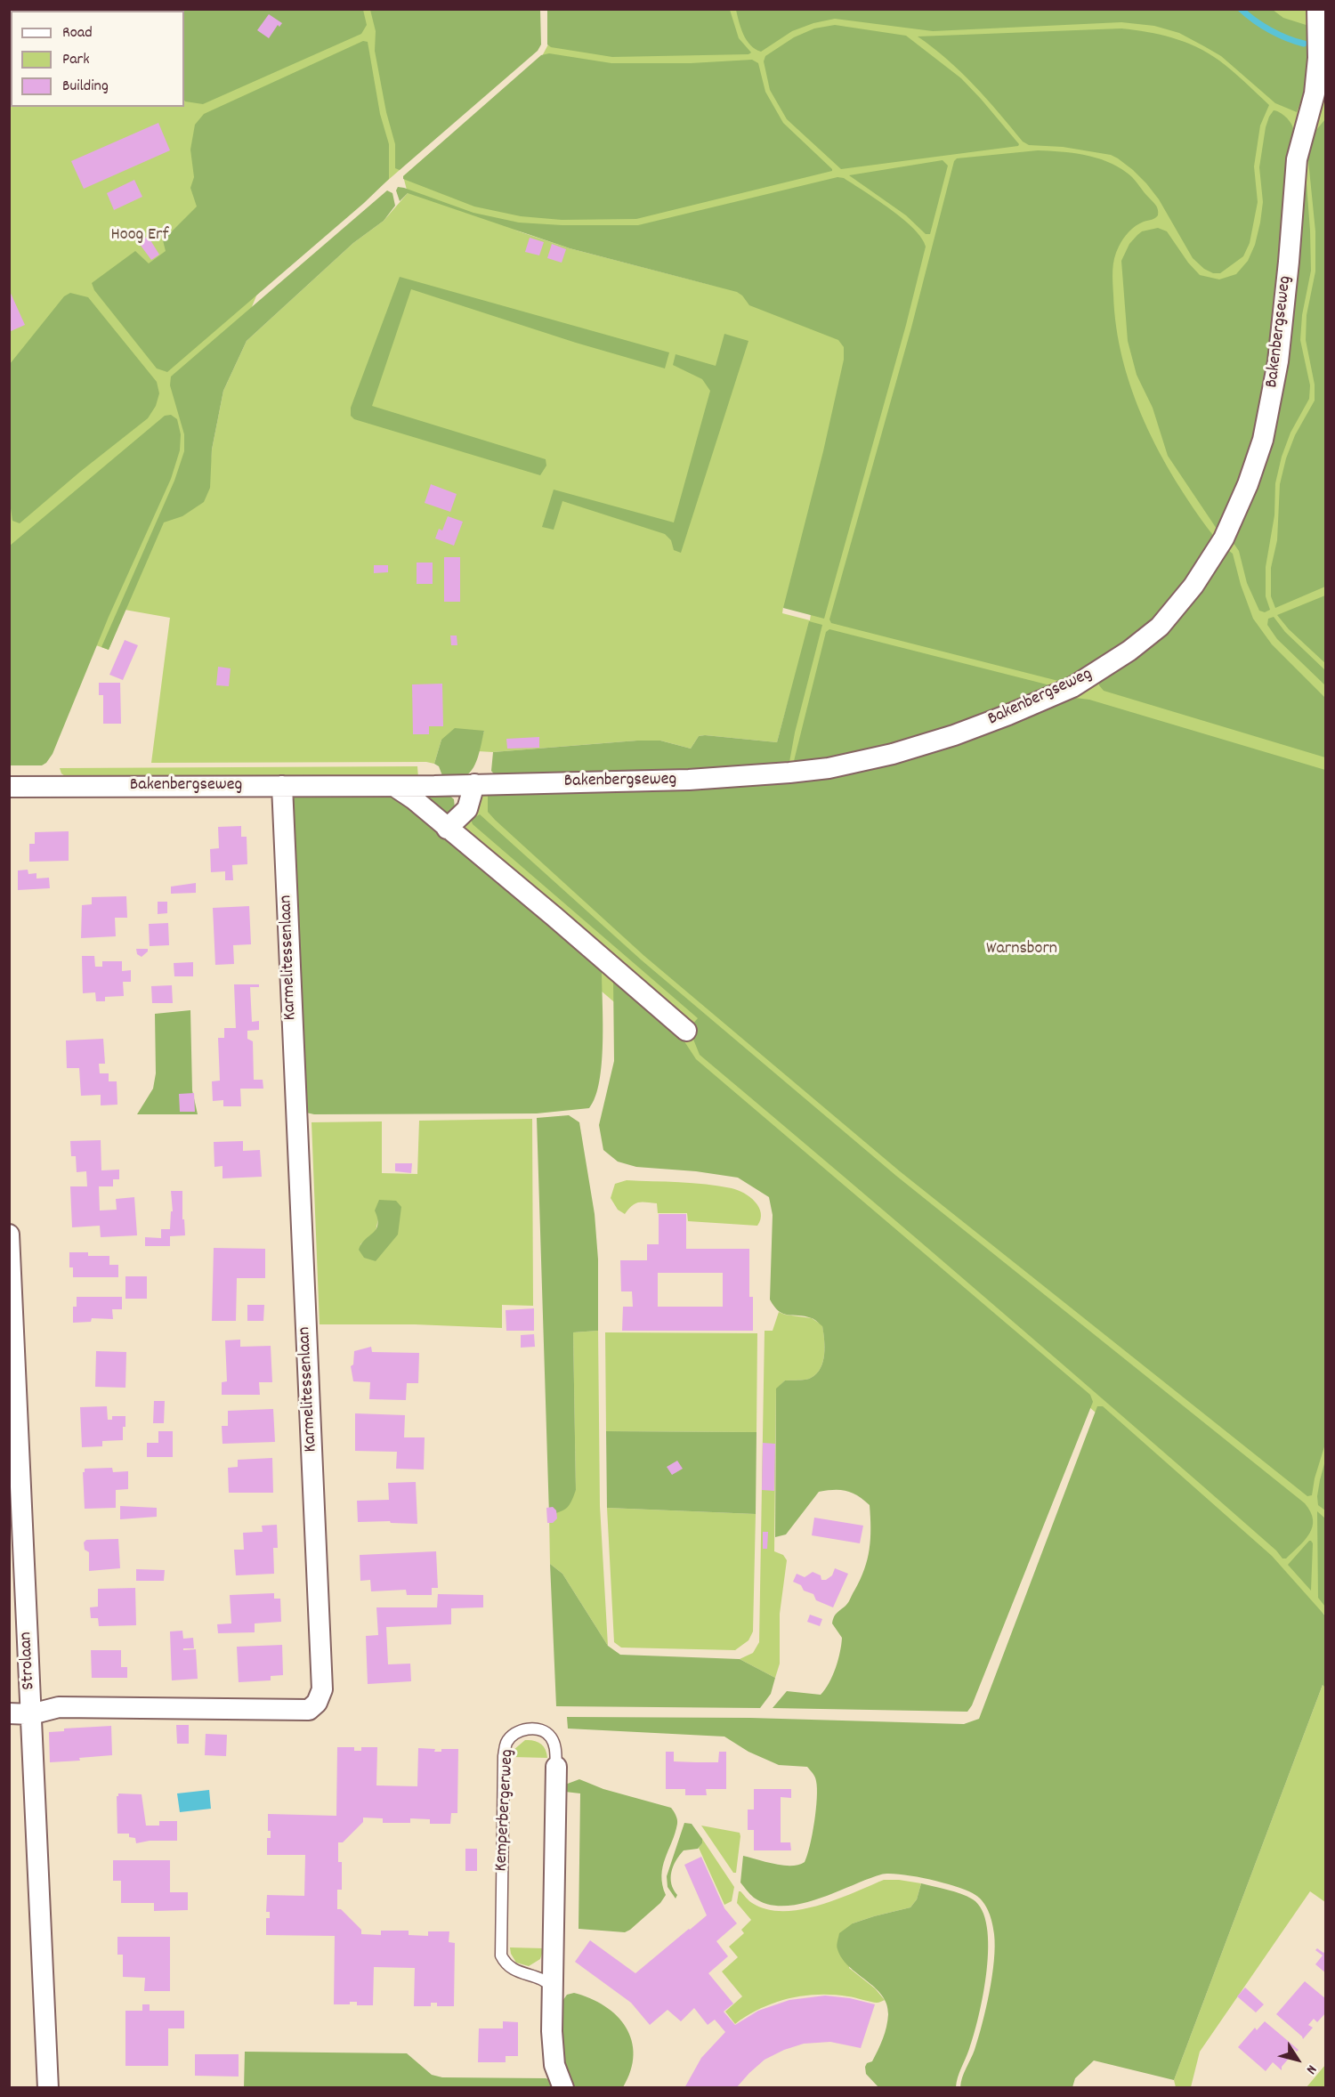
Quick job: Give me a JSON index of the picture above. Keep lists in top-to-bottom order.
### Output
{
  "streets": {
    "street": [
      "Bakenbergseweg",
      "Karmelitessenlaan",
      "Strolaan",
      "Kemperbergerweg"
    ]
  },
  "crossings": [
    ["Bakenbergseweg", "Karmelitessenlaan"],
    ["Karmelitessenlaan", "Strolaan"]
  ],
  "parks": ["Hoog Erf", "Warnsborn"],
  "legend": ["Road", "Park", "Building"],
  "north": "bottom right"
}
